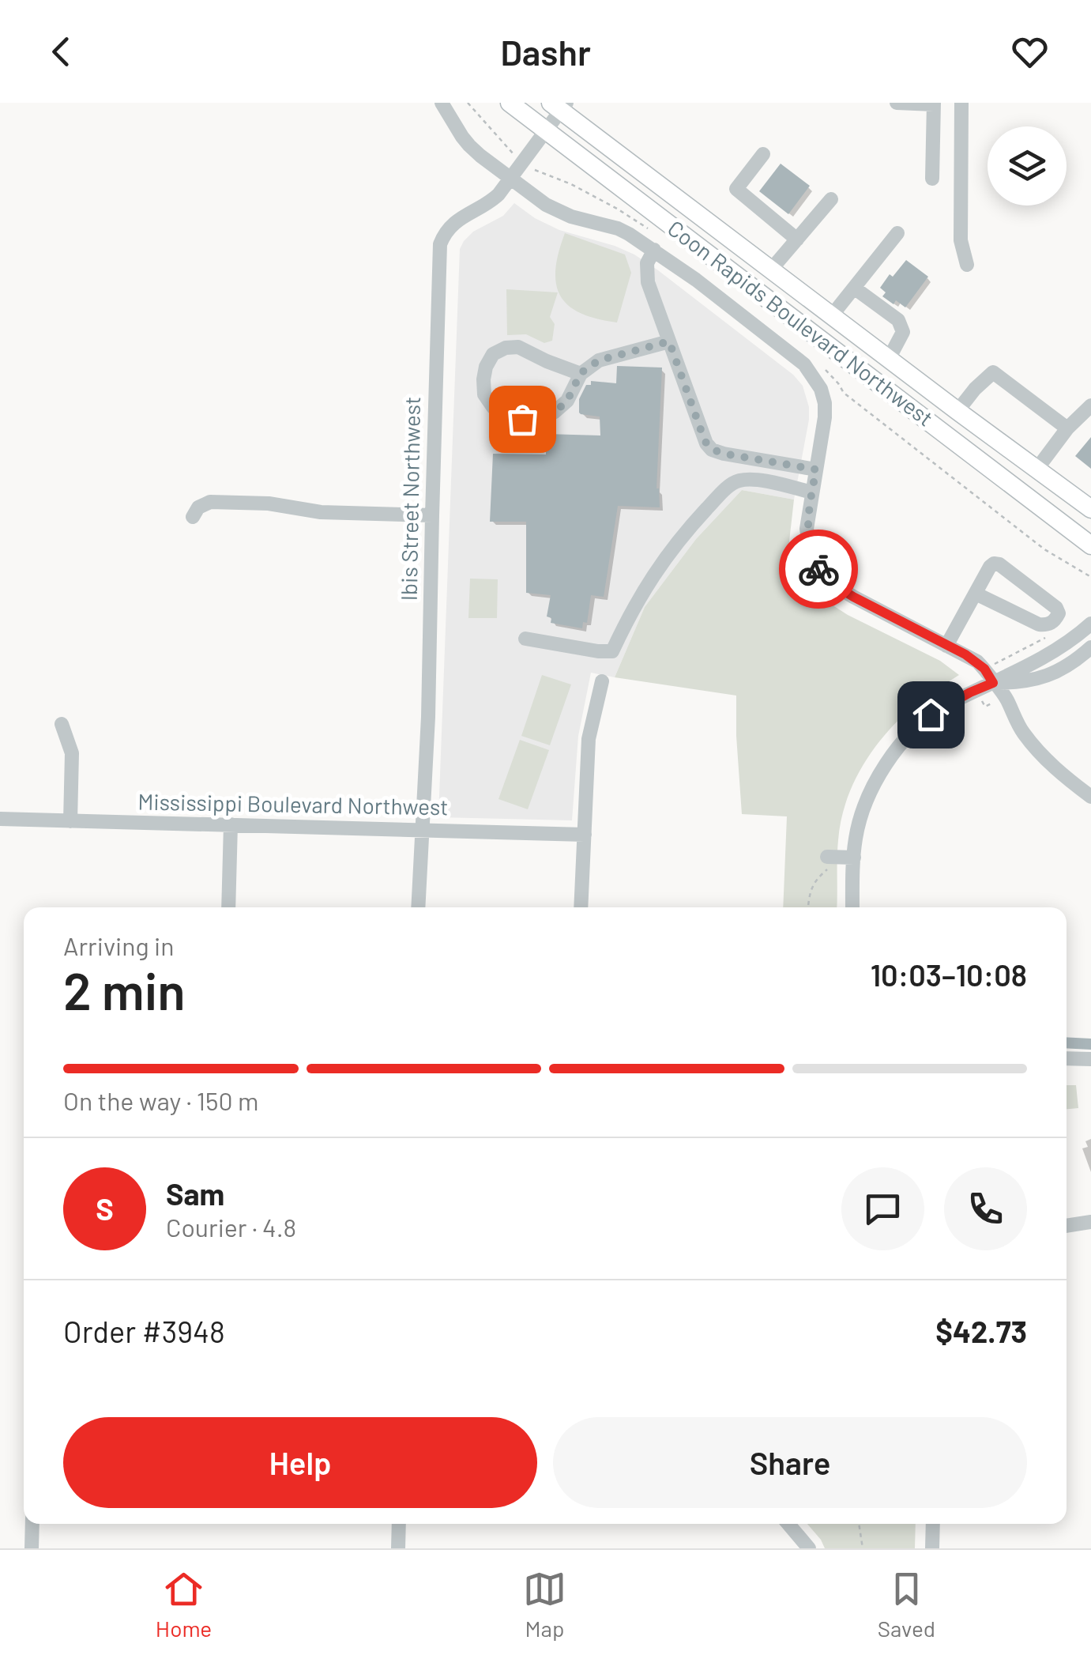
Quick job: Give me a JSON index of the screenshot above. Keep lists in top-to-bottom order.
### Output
{
  "streets": {
    "main road": ["Coon Rapids Boulevard Northwest"],
    "street": ["Ibis Street Northwest", "Mississippi Boulevard Northwest"]
  },
  "crossings": [
    ["Coon Rapids Boulevard Northwest", "Ibis Street Northwest"],
    ["Ibis Street Northwest", "Mississippi Boulevard Northwest"]
  ],
  "page": {
    "header": "Dashr",
    "heading": ["2 min", "Arriving in", "10:03–10:08"],
    "panel": [
      "Sam",
      "Courier · 4.8",
      "Order #3948",
      "$42.73"
    ],
    "bar": "On the way · 150 m",
    "round": "S",
    "buttons": ["Help", "Share"],
    "tabs": ["Home", "Map", "Saved"]
  }
}
